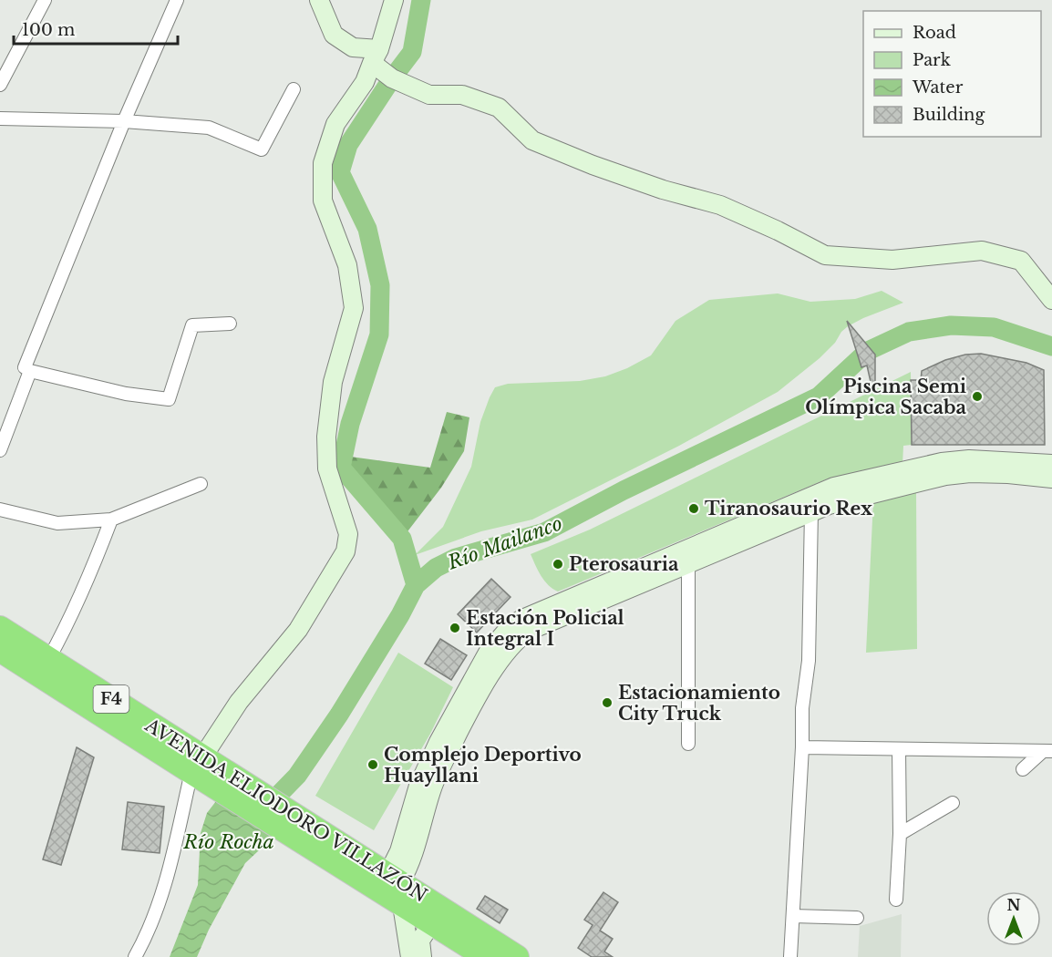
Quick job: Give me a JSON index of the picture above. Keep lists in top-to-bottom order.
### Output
{
  "streets": {
    "highway": ["F4", "AVENIDA ELIODORO VILLAZÓN"]
  },
  "water": ["Río Mailanco", "Río Rocha"],
  "places": [
    "Piscina Semi Olímpica Sacaba",
    "Tiranosaurio Rex",
    "Pterosauria",
    "Estación Policial Integral I",
    "Estacionamiento City Truck",
    "Complejo Deportivo Huayllani"
  ],
  "legend": [
    "Road",
    "Park",
    "Water",
    "Building"
  ],
  "scale_bar": "100 m",
  "north": "top"
}
